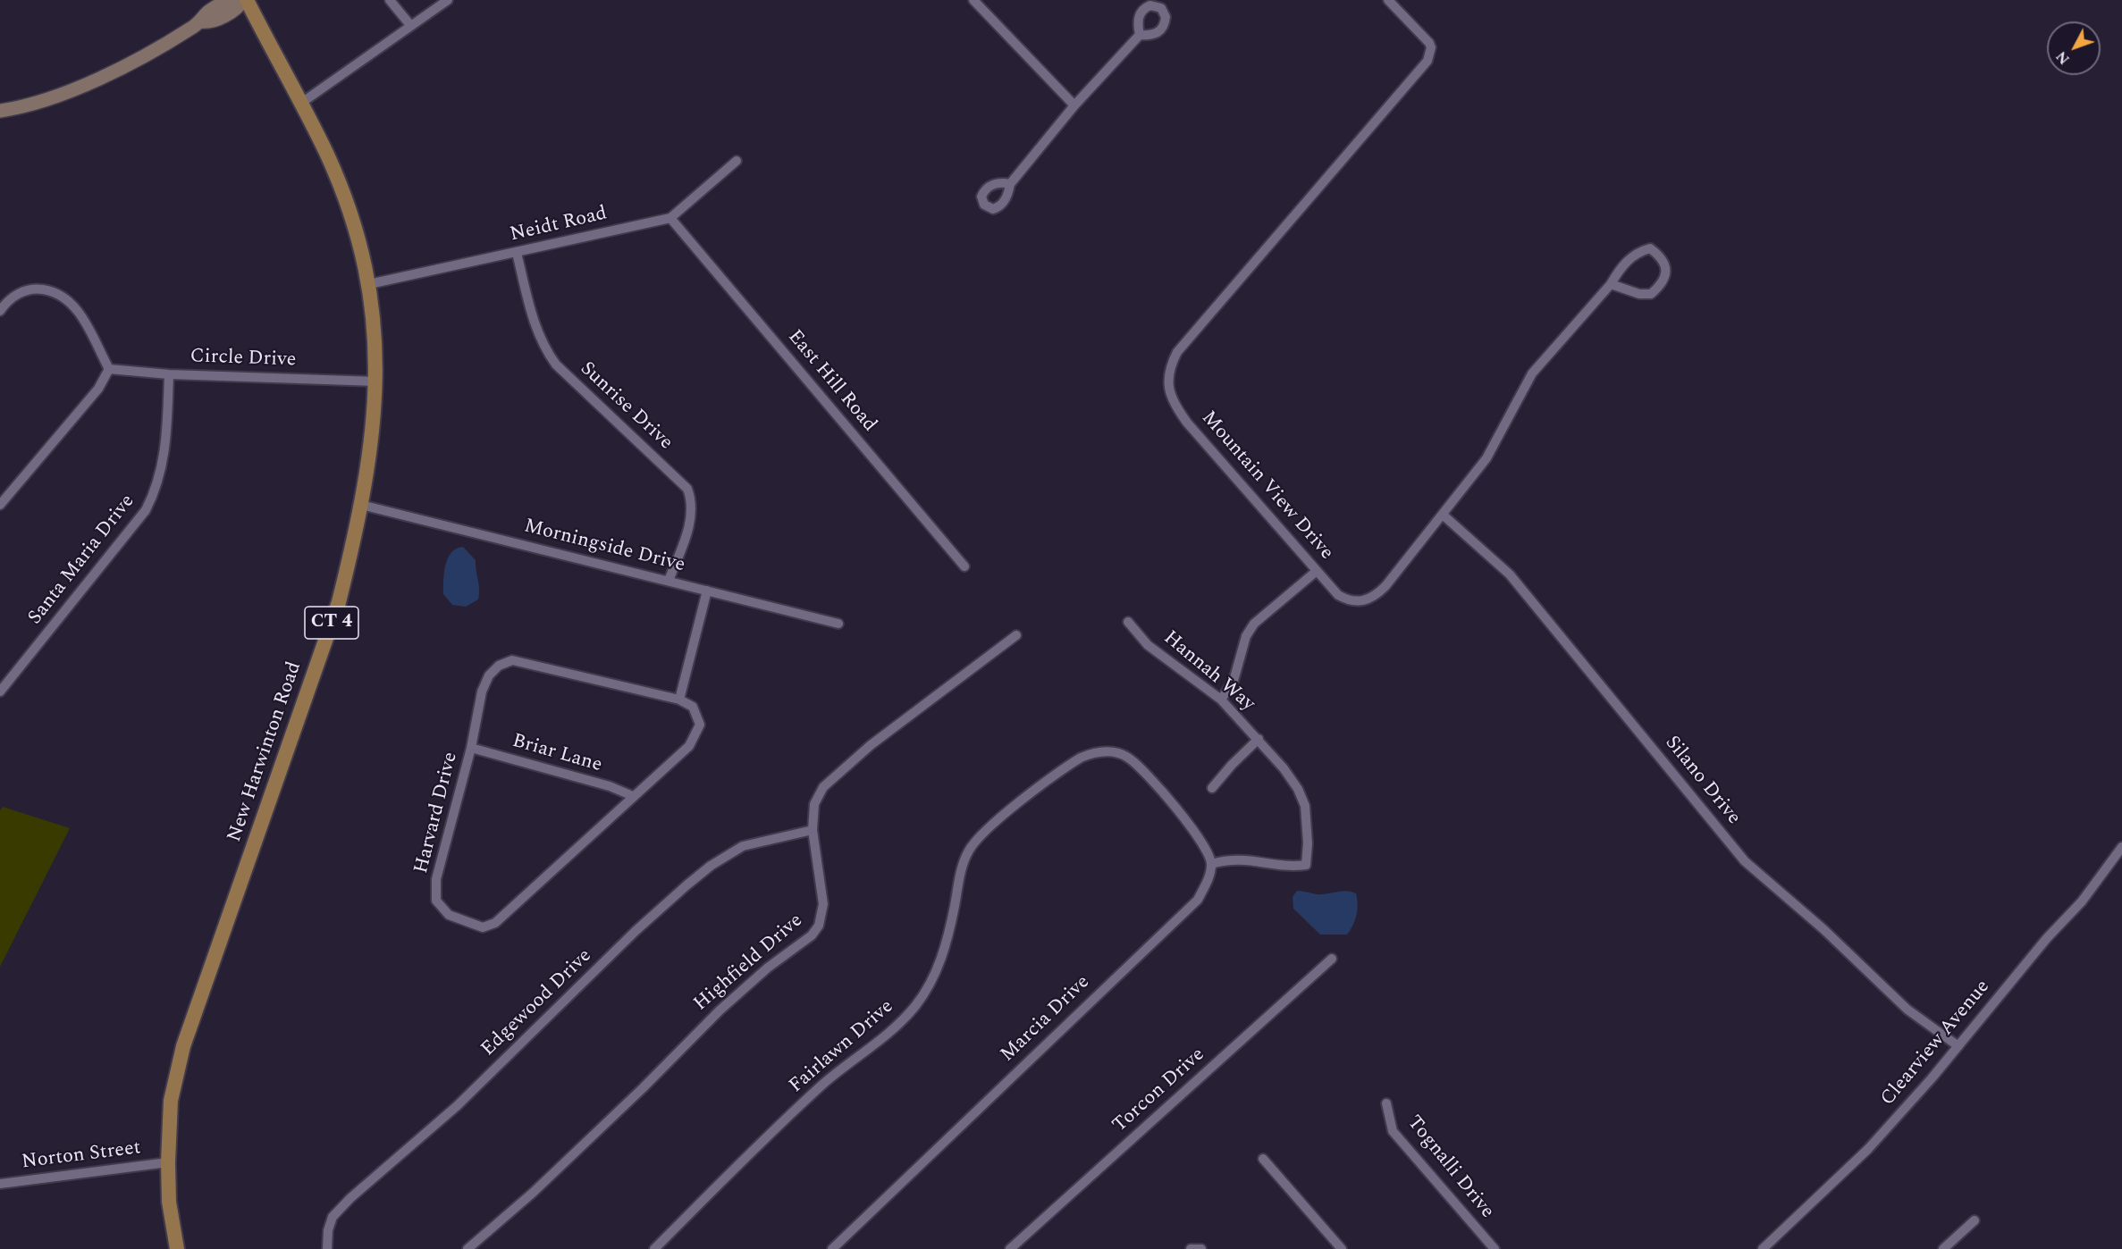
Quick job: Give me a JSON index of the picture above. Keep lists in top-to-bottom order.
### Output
{
  "streets": {
    "main road": ["CT 4", "New Harwinton Road"],
    "street": [
      "Neidt Road",
      "Circle Drive",
      "East Hill Road",
      "Sunrise Drive",
      "Mountain View Drive",
      "Morningside Drive",
      "Santa Maria Drive",
      "Hannah Way",
      "Briar Lane",
      "Silano Drive",
      "Harvard Drive",
      "Highfield Drive",
      "Edgewood Drive",
      "Marcia Drive",
      "Clearview Avenue",
      "Fairlawn Drive",
      "Torcon Drive",
      "Norton Street",
      "Tognalli Drive"
    ]
  },
  "crossings": [
    ["Neidt Road", "East Hill Road"],
    ["Neidt Road", "Sunrise Drive"],
    ["Neidt Road", "New Harwinton Road"],
    ["Circle Drive", "Santa Maria Drive"],
    ["Circle Drive", "New Harwinton Road"],
    ["Sunrise Drive", "Morningside Drive"],
    ["Mountain View Drive", "Silano Drive"],
    ["Morningside Drive", "New Harwinton Road"],
    ["Hannah Way", "Marcia Drive"],
    ["Hannah Way", "Fairlawn Drive"],
    ["New Harwinton Road", "Norton Street"],
    ["Briar Lane", "Harvard Drive"],
    ["Silano Drive", "Clearview Avenue"],
    ["Highfield Drive", "Edgewood Drive"],
    ["Marcia Drive", "Fairlawn Drive"]
  ],
  "north": "bottom left"
}
